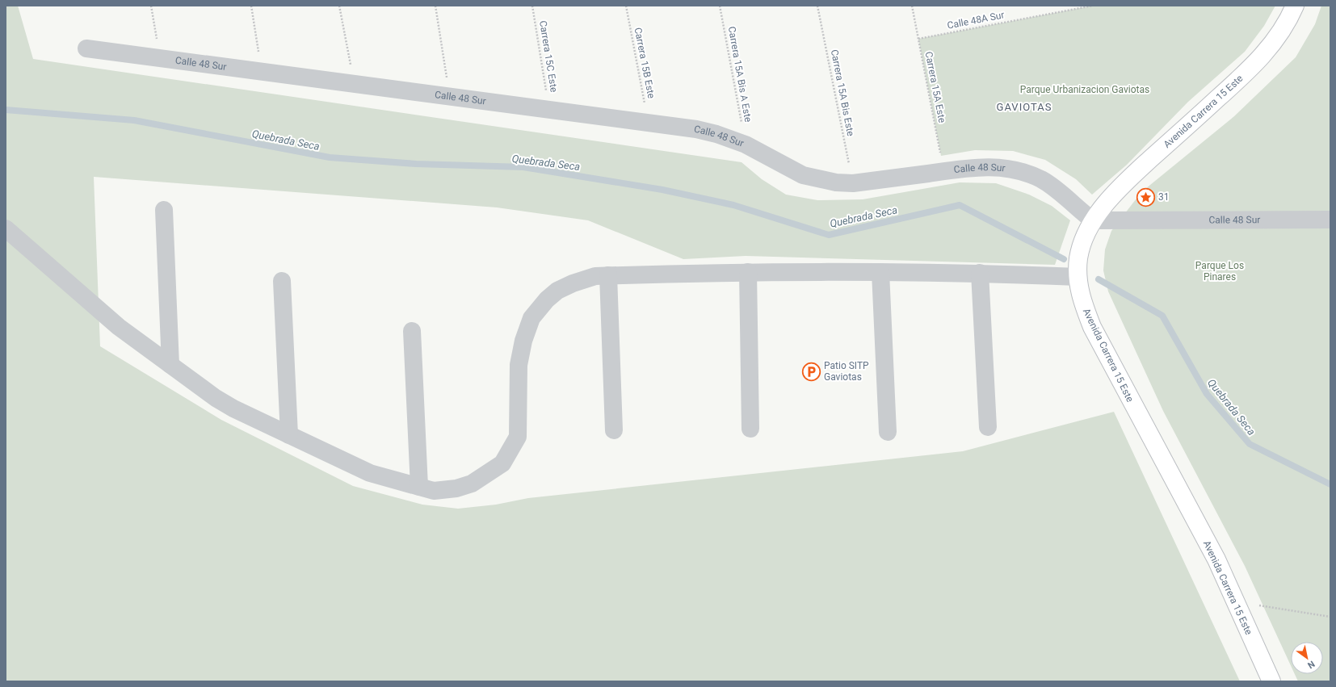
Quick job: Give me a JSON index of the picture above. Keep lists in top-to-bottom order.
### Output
{
  "streets": {
    "main road": ["Avenida Carrera 15 Este"],
    "street": ["Calle 48 Sur"],
    "path": [
      "Calle 48A Sur",
      "Carrera 15C Este",
      "Carrera 15B Este",
      "Carrera 15A Bis A Este",
      "Carrera 15A Este",
      "Carrera 15A Bis Este"
    ]
  },
  "crossings": [
    ["Calle 48A Sur", "Carrera 15A Este"],
    ["Carrera 15C Este", "Calle 48 Sur"],
    ["Carrera 15B Este", "Calle 48 Sur"],
    ["Calle 48 Sur", "Carrera 15A Bis A Este"],
    ["Calle 48 Sur", "Carrera 15A Este"],
    ["Calle 48 Sur", "Carrera 15A Bis Este"],
    ["Calle 48 Sur", "Avenida Carrera 15 Este"]
  ],
  "districts": ["GAVIOTAS"],
  "water": ["Quebrada Seca"],
  "parks": ["Parque Urbanizacion Gaviotas", "Parque Los Pinares"],
  "places": {
    "place": ["31"],
    "parking": ["Patio SITP Gaviotas"]
  },
  "north": "bottom right"
}
